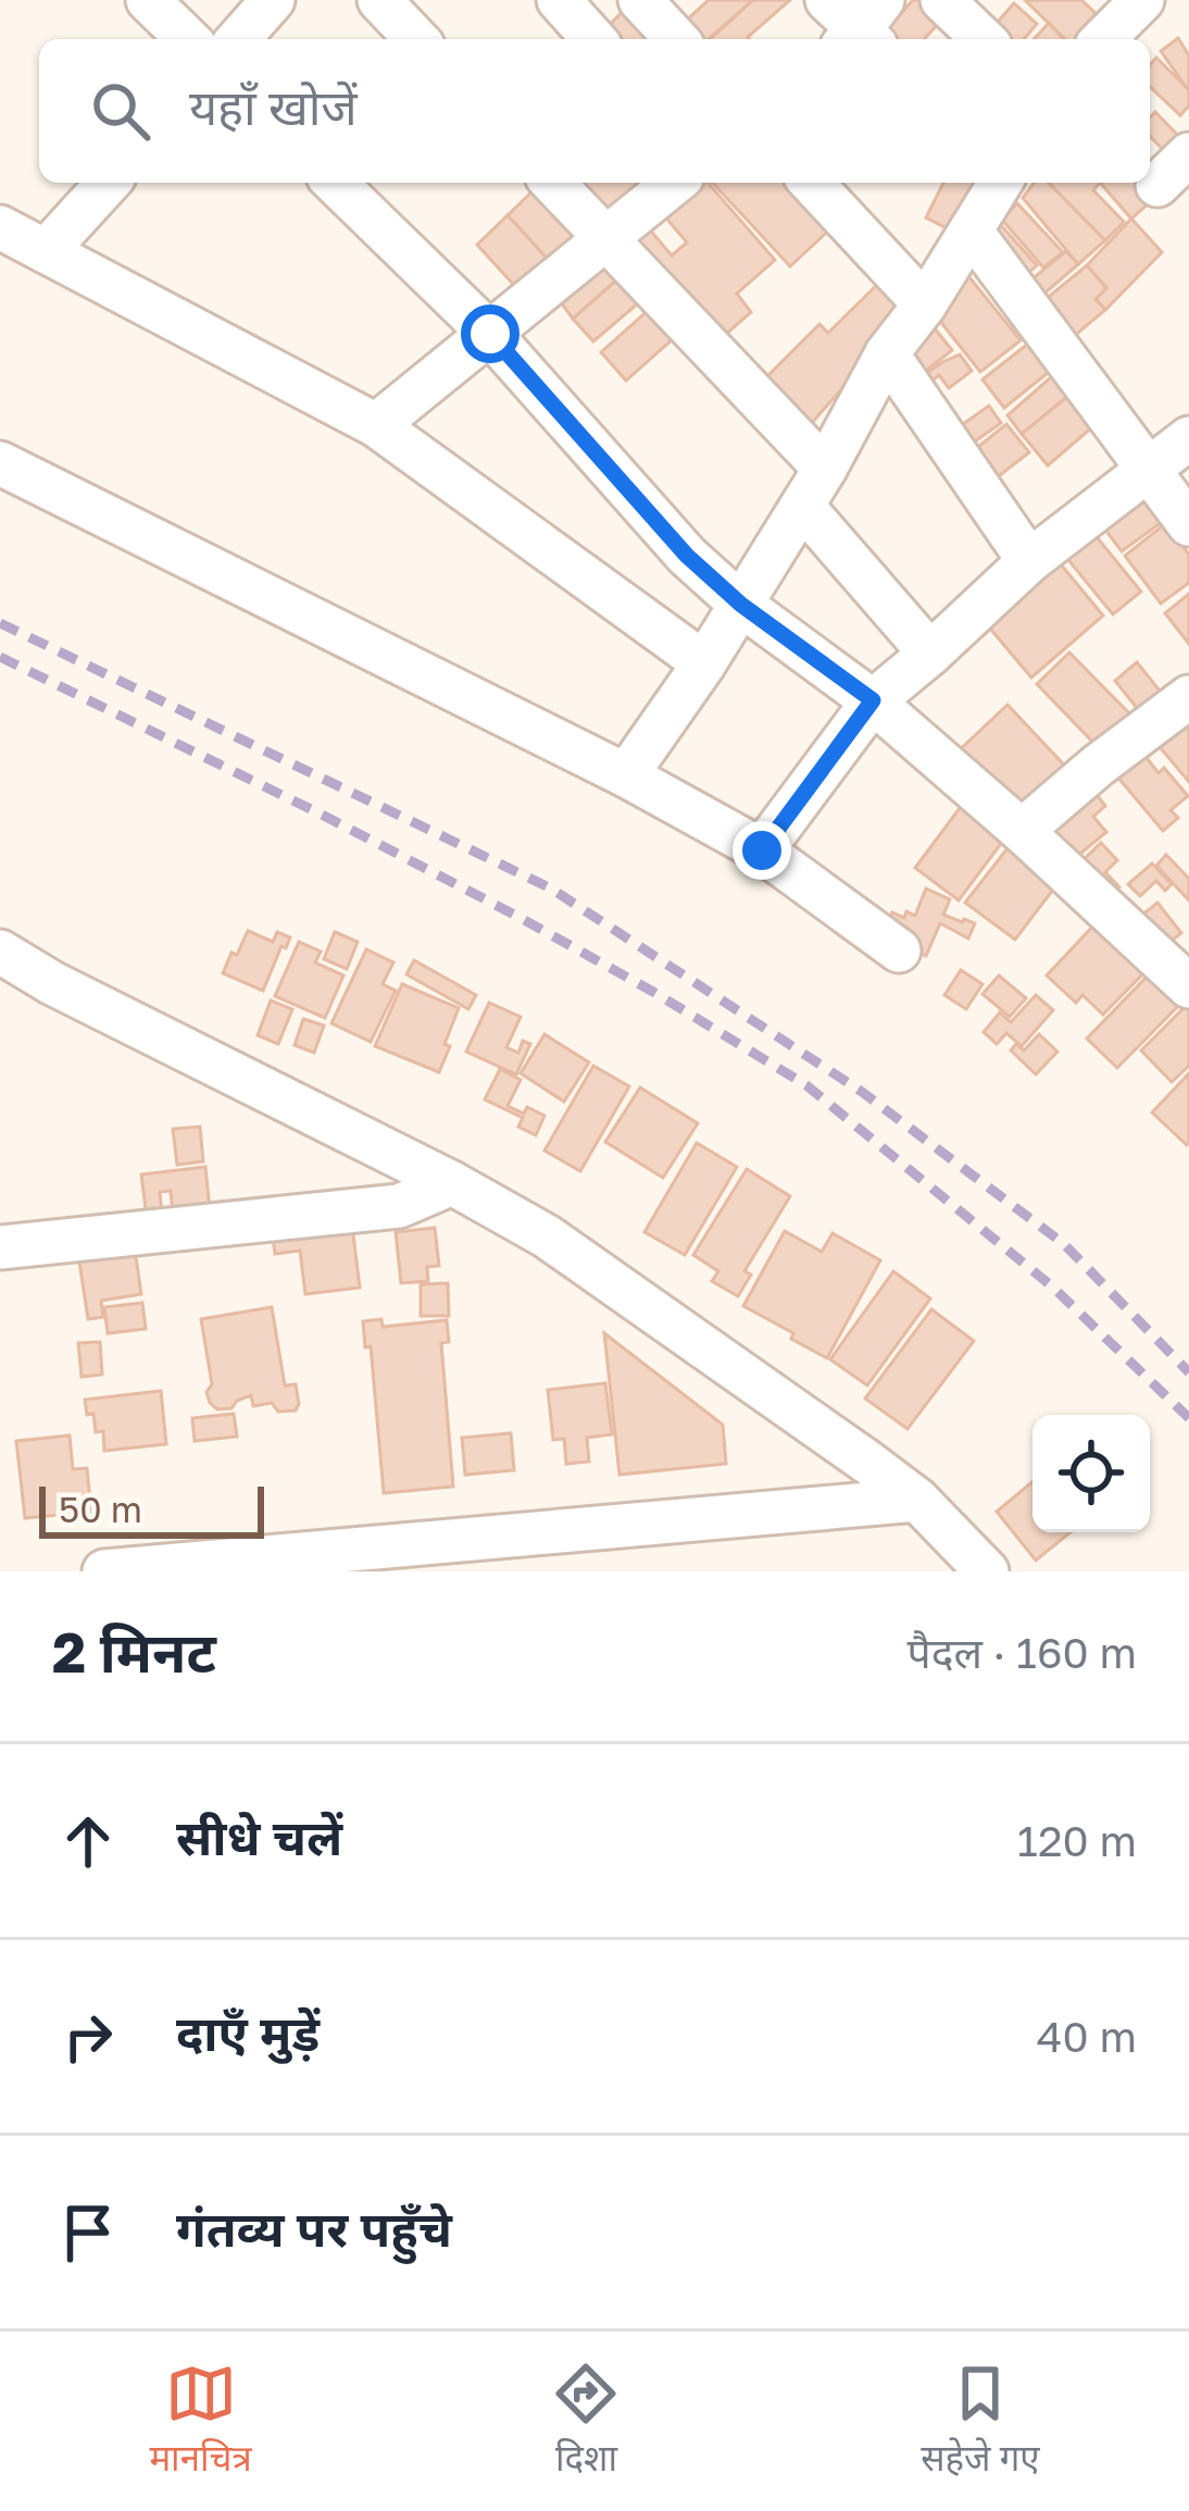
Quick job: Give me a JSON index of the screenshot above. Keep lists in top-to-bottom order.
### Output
{
  "scale_bar": "50 m",
  "page": {
    "search": "यहाँ खोजें",
    "scale": "50 m",
    "heading": ["2 मिनट", "पैदल · 160 m"],
    "list": [
      ["सीधे चलें", "120 m"],
      ["दाएँ मुड़ें", "40 m"],
      "गंतव्य पर पहुँचे"
    ],
    "nav": ["मानचित्र", "दिशा", "सहेजे गए"]
  }
}
